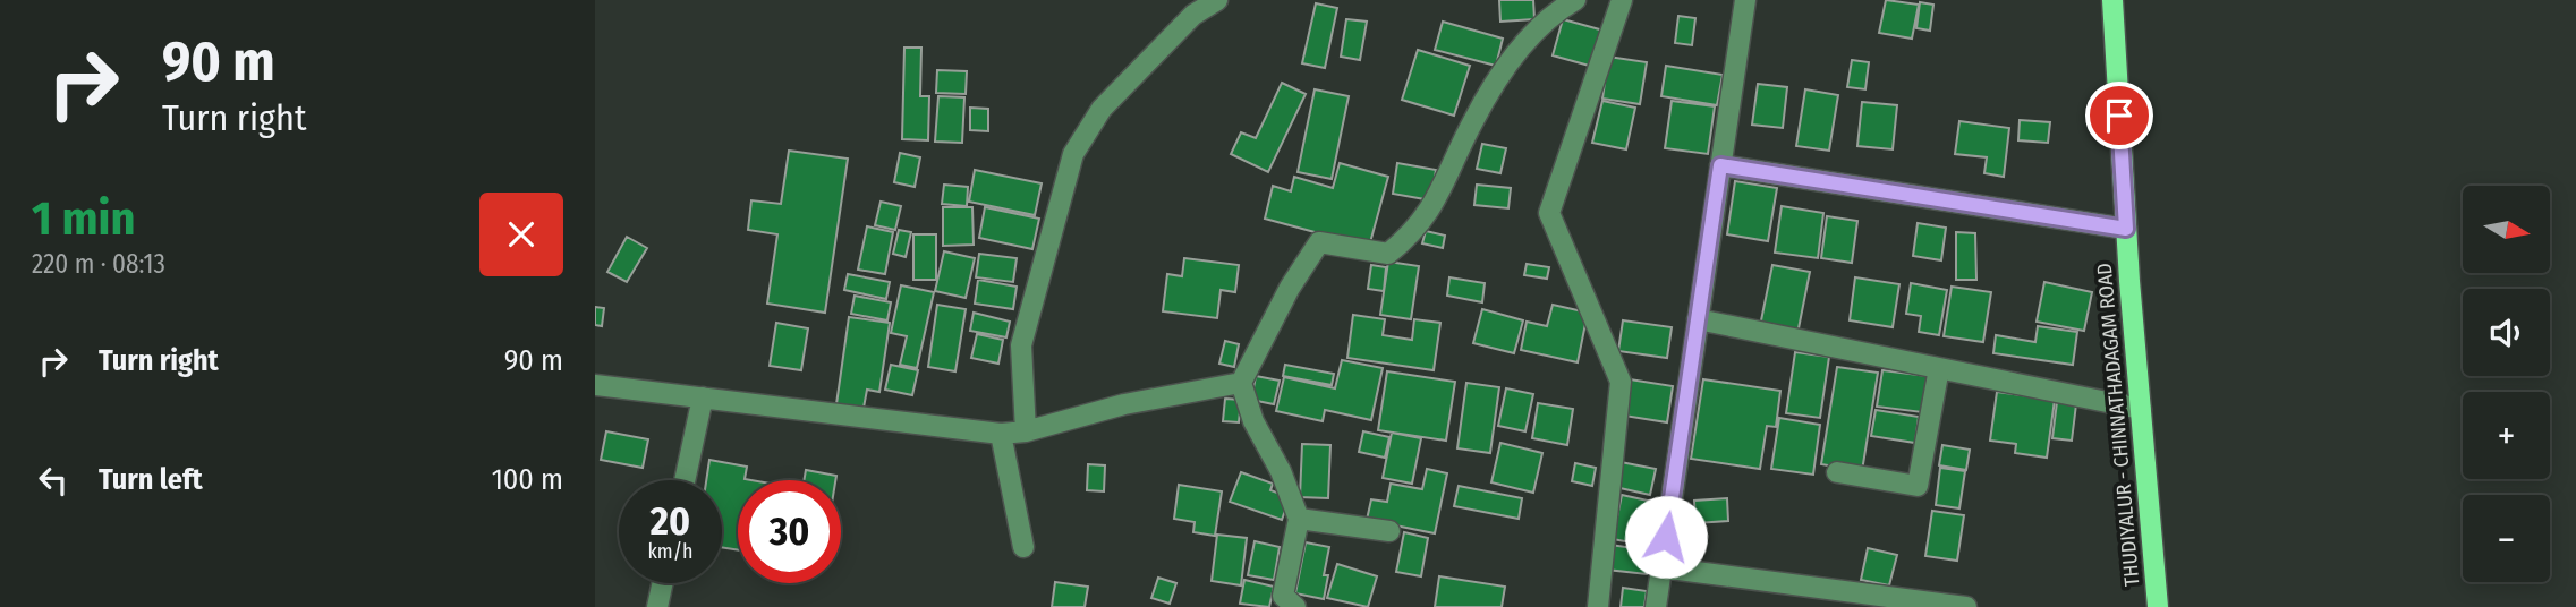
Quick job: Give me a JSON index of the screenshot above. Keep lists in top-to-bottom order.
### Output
{
  "streets": {
    "main road": ["THUDIYALUR - CHINNATHADAGAM ROAD"]
  },
  "north": "right",
  "page": {
    "turn": ["90 m", "Turn right"],
    "heading": ["1 min", "220 m · 08:13"],
    "map_buttons": ["+", "−"],
    "list": [
      {
        "name": "Turn right",
        "value": "90 m"
      },
      {
        "name": "Turn left",
        "value": "100 m"
      }
    ],
    "speed": "20 km/h",
    "limit": "30"
  }
}
